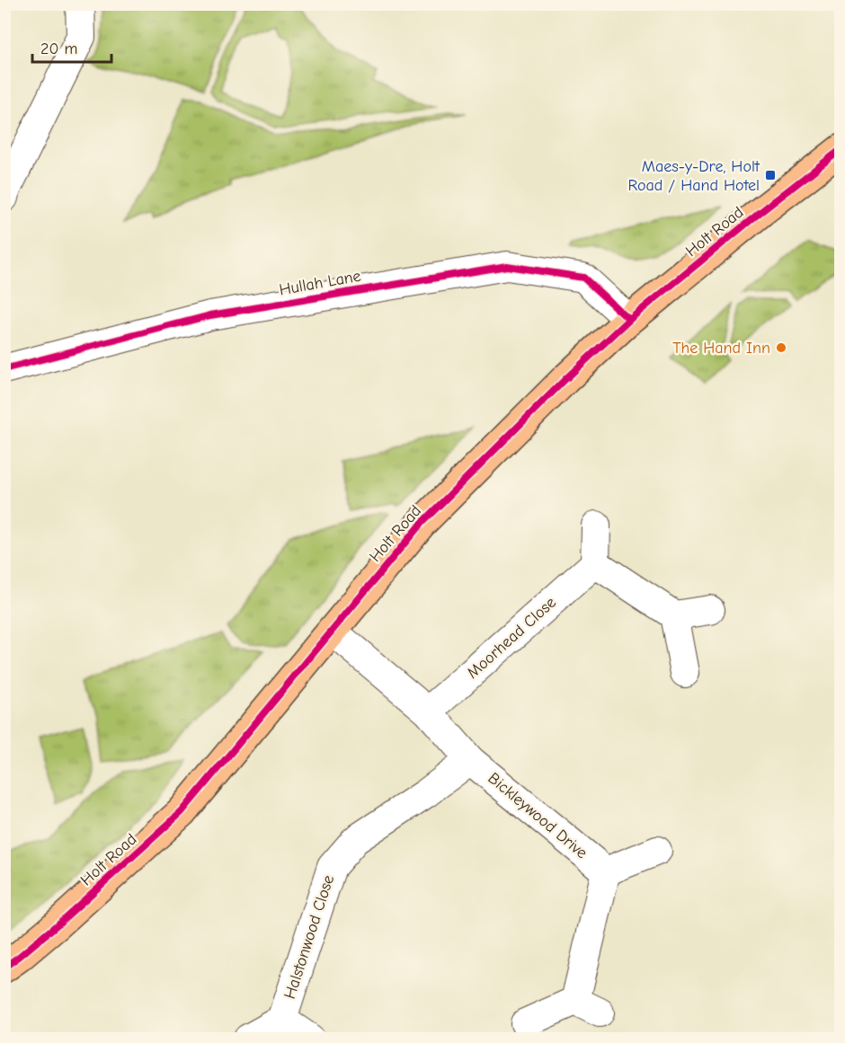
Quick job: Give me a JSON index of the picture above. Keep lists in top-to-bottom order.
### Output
{
  "streets": {
    "main road": ["Holt Road"],
    "street": [
      "Hullah Lane",
      "Moorhead Close",
      "Bickleywood Drive",
      "Halstonwood Close"
    ]
  },
  "crossings": [
    ["Holt Road", "Hullah Lane"],
    ["Holt Road", "Bickleywood Drive"],
    ["Moorhead Close", "Bickleywood Drive"],
    ["Bickleywood Drive", "Halstonwood Close"]
  ],
  "places": {
    "transit": ["Maes-y-Dre, Holt Road / Hand Hotel"],
    "other": ["The Hand Inn"]
  },
  "scale_bar": "20 m"
}
